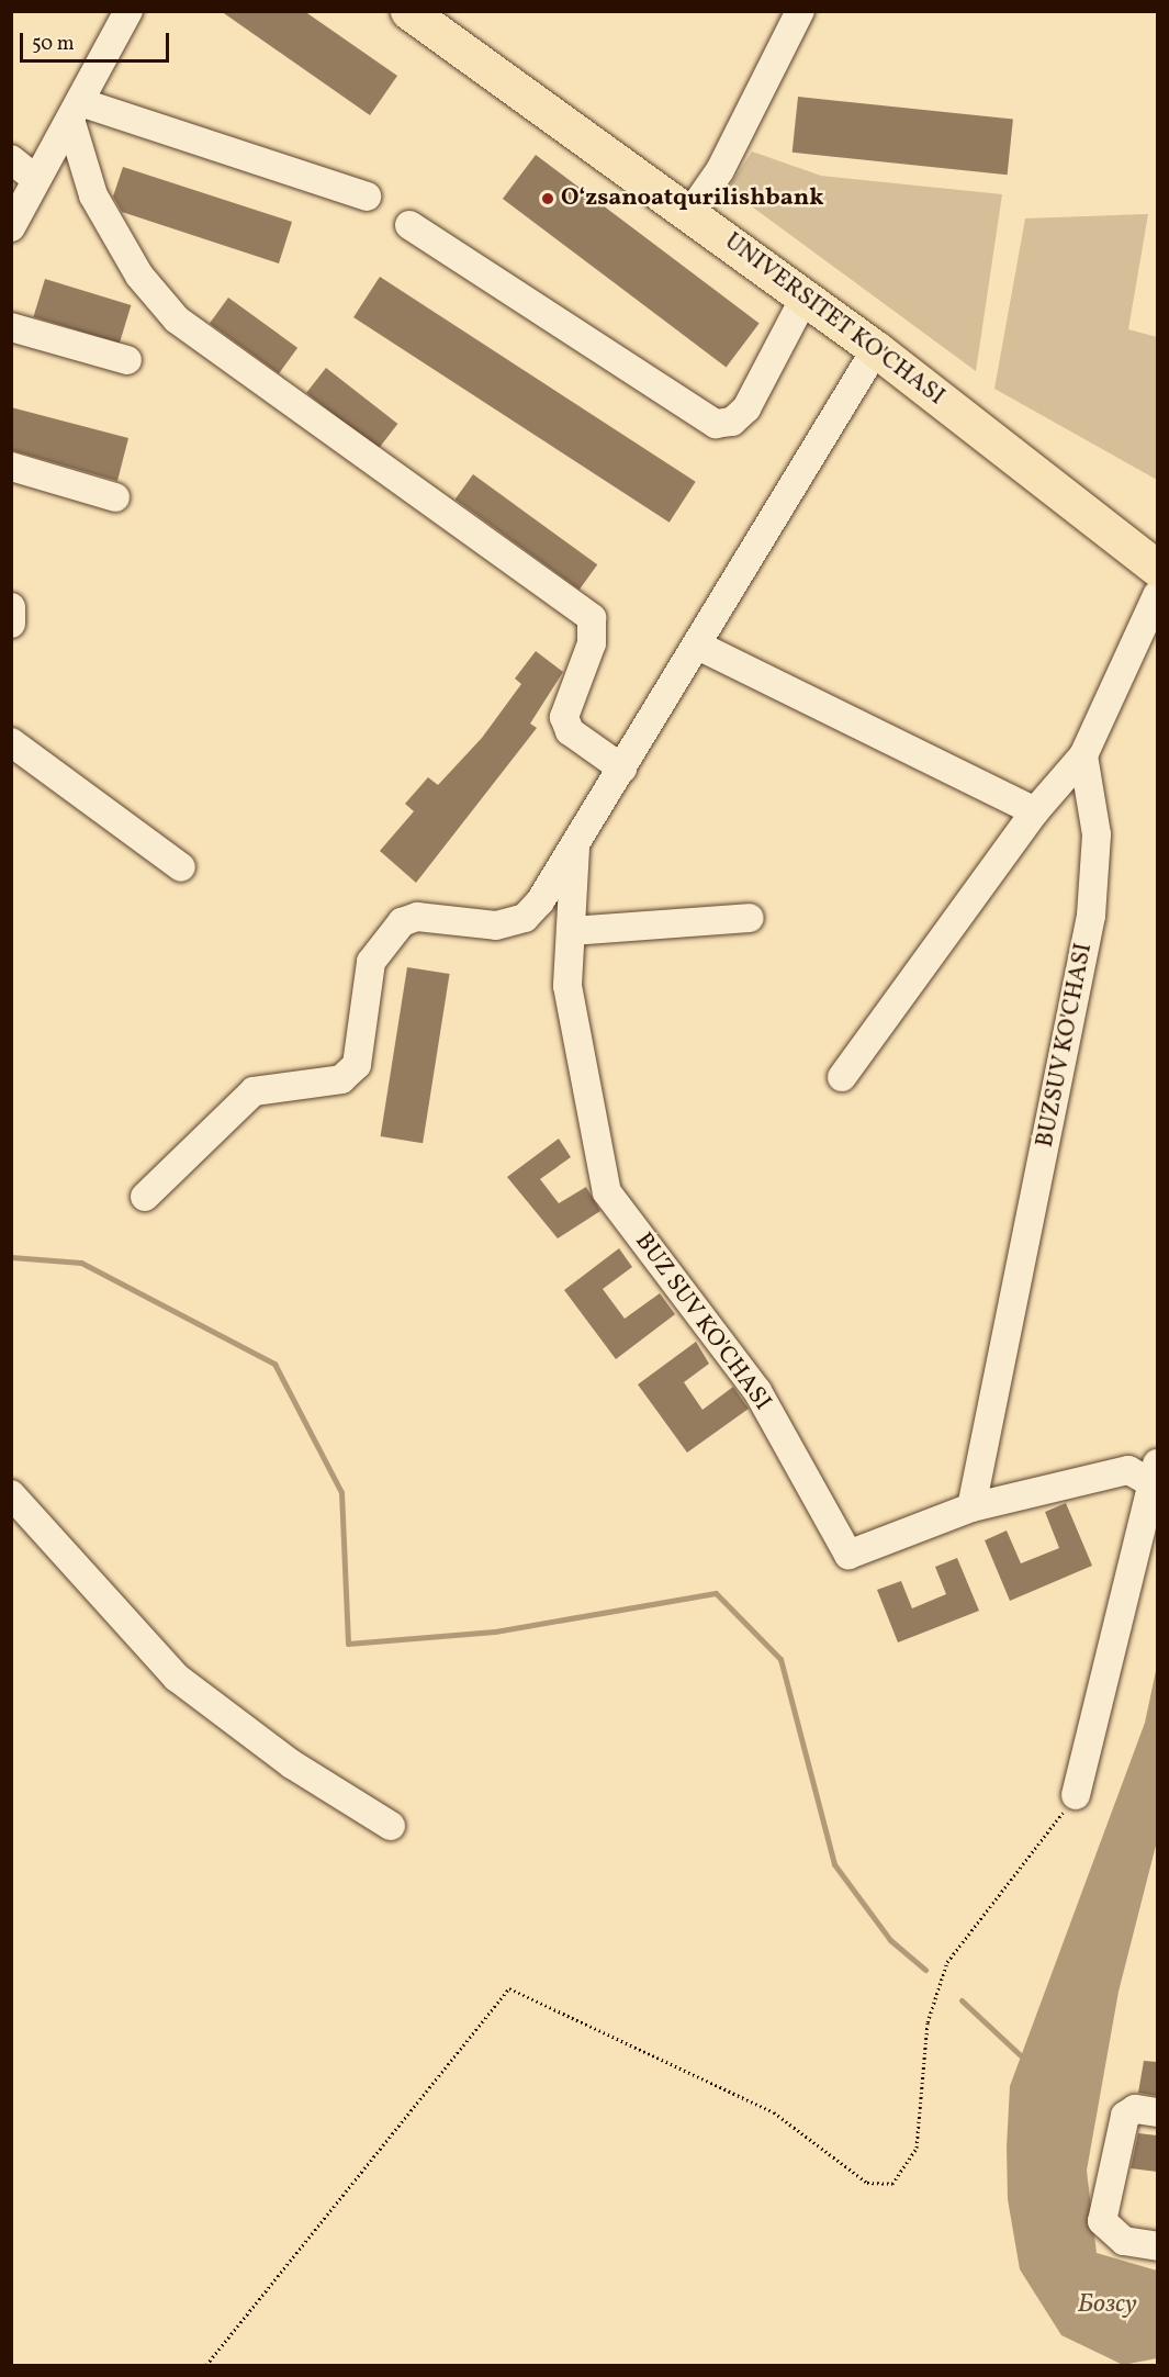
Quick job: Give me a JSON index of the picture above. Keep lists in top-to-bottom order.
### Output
{
  "streets": {
    "main road": ["UNIVERSITET KO'CHASI"],
    "street": ["BUZSUV KO'CHASI", "BUZ SUV KO'CHASI"]
  },
  "crossings": [
    ["BUZSUV KO'CHASI", "BUZ SUV KO'CHASI"]
  ],
  "water": ["Бозсу"],
  "places": ["Oʻzsanoatqurilishbank"],
  "scale_bar": "50 m"
}
